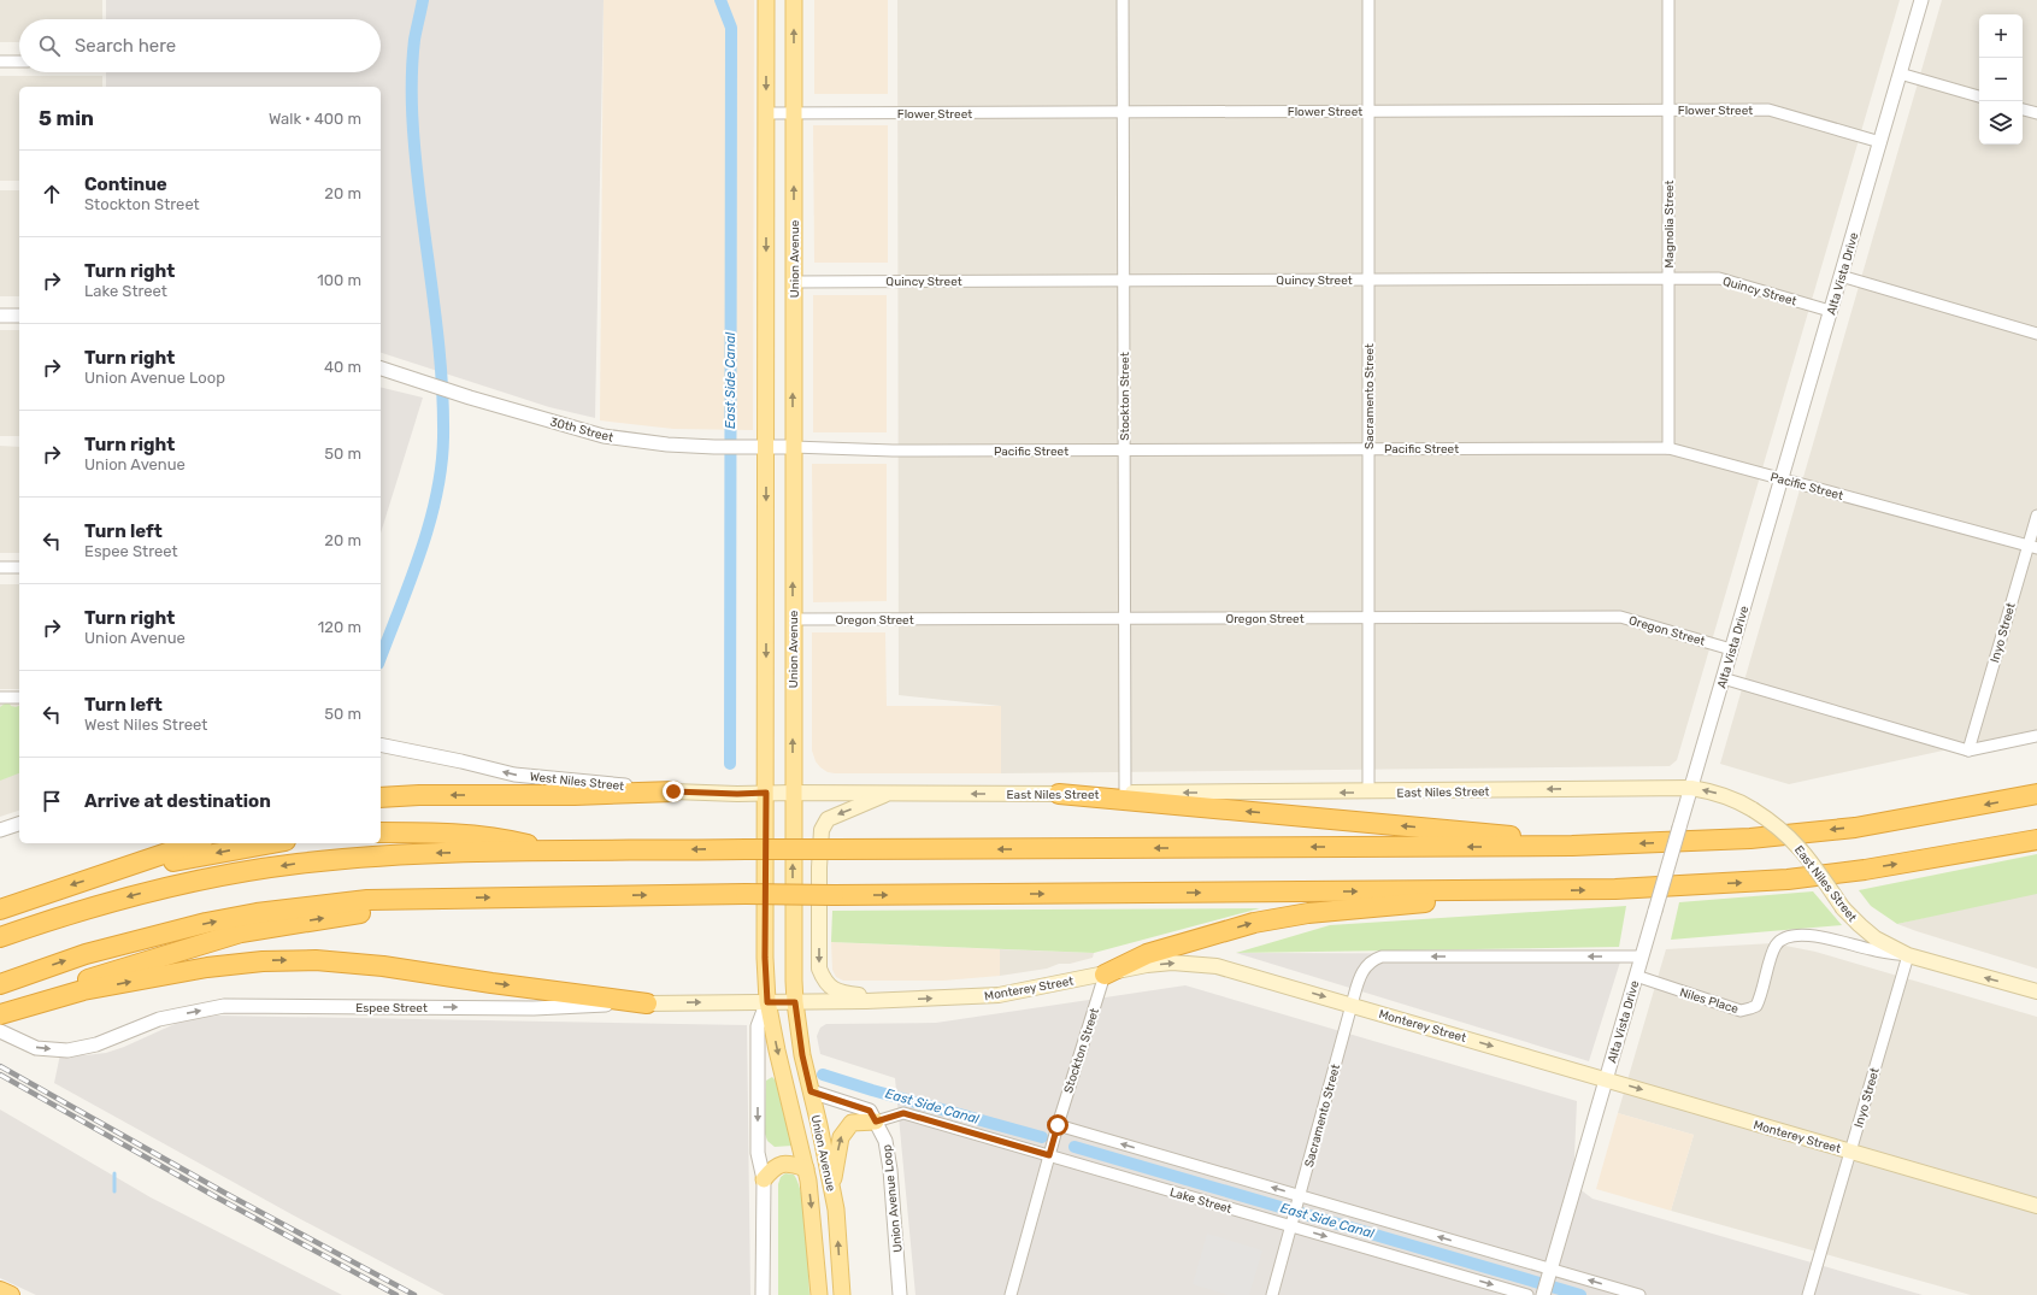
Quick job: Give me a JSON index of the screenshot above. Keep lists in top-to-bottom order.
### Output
{
  "streets": {
    "main road": [
      "Union Avenue",
      "West Niles Street",
      "East Niles Street",
      "Monterey Street",
      "Espee Street"
    ],
    "street": [
      "Flower Street",
      "Magnolia Street",
      "Alta Vista Drive",
      "Quincy Street",
      "Stockton Street",
      "Sacramento Street",
      "30th Street",
      "Pacific Street",
      "Oregon Street",
      "Inyo Street",
      "Niles Place",
      "Union Avenue Loop",
      "Lake Street"
    ]
  },
  "crossings": [
    ["Flower Street", "Magnolia Street"],
    ["Flower Street", "Union Avenue"],
    ["Flower Street", "Alta Vista Drive"],
    ["Flower Street", "Stockton Street"],
    ["Flower Street", "Sacramento Street"],
    ["Magnolia Street", "Quincy Street"],
    ["Magnolia Street", "Pacific Street"],
    ["Union Avenue", "Quincy Street"],
    ["Union Avenue", "30th Street"],
    ["Union Avenue", "Pacific Street"],
    ["Union Avenue", "Oregon Street"],
    ["Union Avenue", "West Niles Street"],
    ["Union Avenue", "East Niles Street"],
    ["Union Avenue", "Monterey Street"],
    ["Union Avenue", "Espee Street"],
    ["Union Avenue", "Union Avenue Loop"],
    ["Alta Vista Drive", "Quincy Street"],
    ["Alta Vista Drive", "Sacramento Street"],
    ["Alta Vista Drive", "Pacific Street"],
    ["Alta Vista Drive", "Oregon Street"],
    ["Alta Vista Drive", "East Niles Street"],
    ["Alta Vista Drive", "Monterey Street"],
    ["Alta Vista Drive", "Niles Place"],
    ["Quincy Street", "Stockton Street"],
    ["Quincy Street", "Sacramento Street"],
    ["Stockton Street", "Pacific Street"],
    ["Stockton Street", "Oregon Street"],
    ["Stockton Street", "East Niles Street"],
    ["Stockton Street", "Monterey Street"],
    ["Stockton Street", "Lake Street"],
    ["Sacramento Street", "Pacific Street"],
    ["Sacramento Street", "Oregon Street"],
    ["Sacramento Street", "East Niles Street"],
    ["Sacramento Street", "Monterey Street"],
    ["Sacramento Street", "Lake Street"],
    ["30th Street", "Pacific Street"],
    ["Pacific Street", "Inyo Street"],
    ["Inyo Street", "East Niles Street"],
    ["Inyo Street", "Monterey Street"],
    ["Inyo Street", "Niles Place"],
    ["West Niles Street", "East Niles Street"],
    ["East Niles Street", "Niles Place"],
    ["Monterey Street", "Espee Street"],
    ["Union Avenue Loop", "Lake Street"]
  ],
  "one_way": [
    "West Niles Street",
    "East Niles Street",
    "Monterey Street",
    "Espee Street"
  ],
  "water": ["East Side Canal"],
  "page": {
    "map_buttons": ["+", "−"],
    "search": "Search here",
    "heading": ["5 min", "Walk · 400 m"],
    "list": [
      ["Continue", "Stockton Street", "20 m"],
      ["Turn right", "Lake Street", "100 m"],
      ["Turn right", "Union Avenue Loop", "40 m"],
      ["Turn right", "Union Avenue", "50 m"],
      ["Turn left", "Espee Street", "20 m"],
      ["Turn right", "Union Avenue", "120 m"],
      ["Turn left", "West Niles Street", "50 m"],
      "Arrive at destination"
    ]
  }
}
